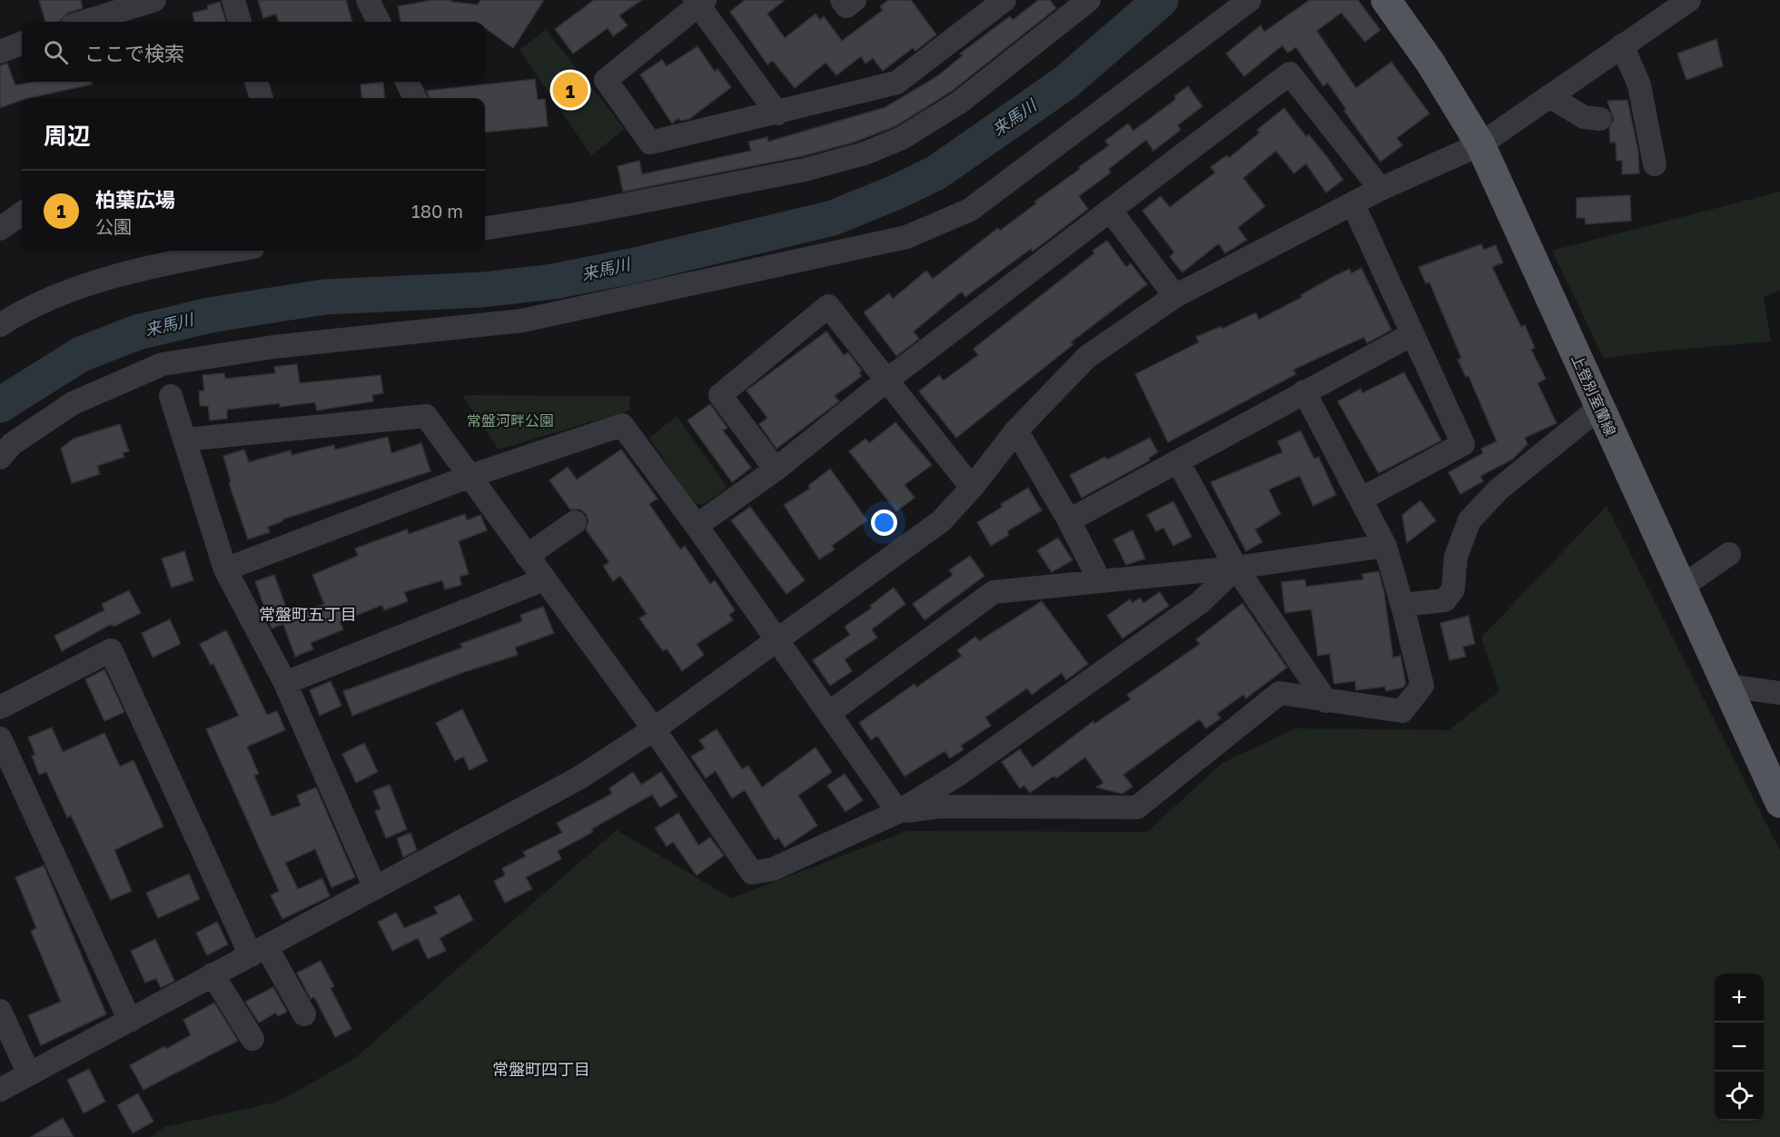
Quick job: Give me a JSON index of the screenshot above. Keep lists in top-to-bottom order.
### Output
{
  "streets": {
    "main road": ["上登別室蘭線"]
  },
  "districts": ["常盤町五丁目", "常盤町四丁目"],
  "water": ["来馬川"],
  "parks": ["常盤河畔公園"],
  "page": {
    "search": "ここで検索",
    "pins": "1",
    "heading": "周辺",
    "list": [
      {
        "mark": "1",
        "name": "柏葉広場",
        "note": "公園",
        "value": "180 m"
      }
    ],
    "map_buttons": ["+", "−"]
  }
}
